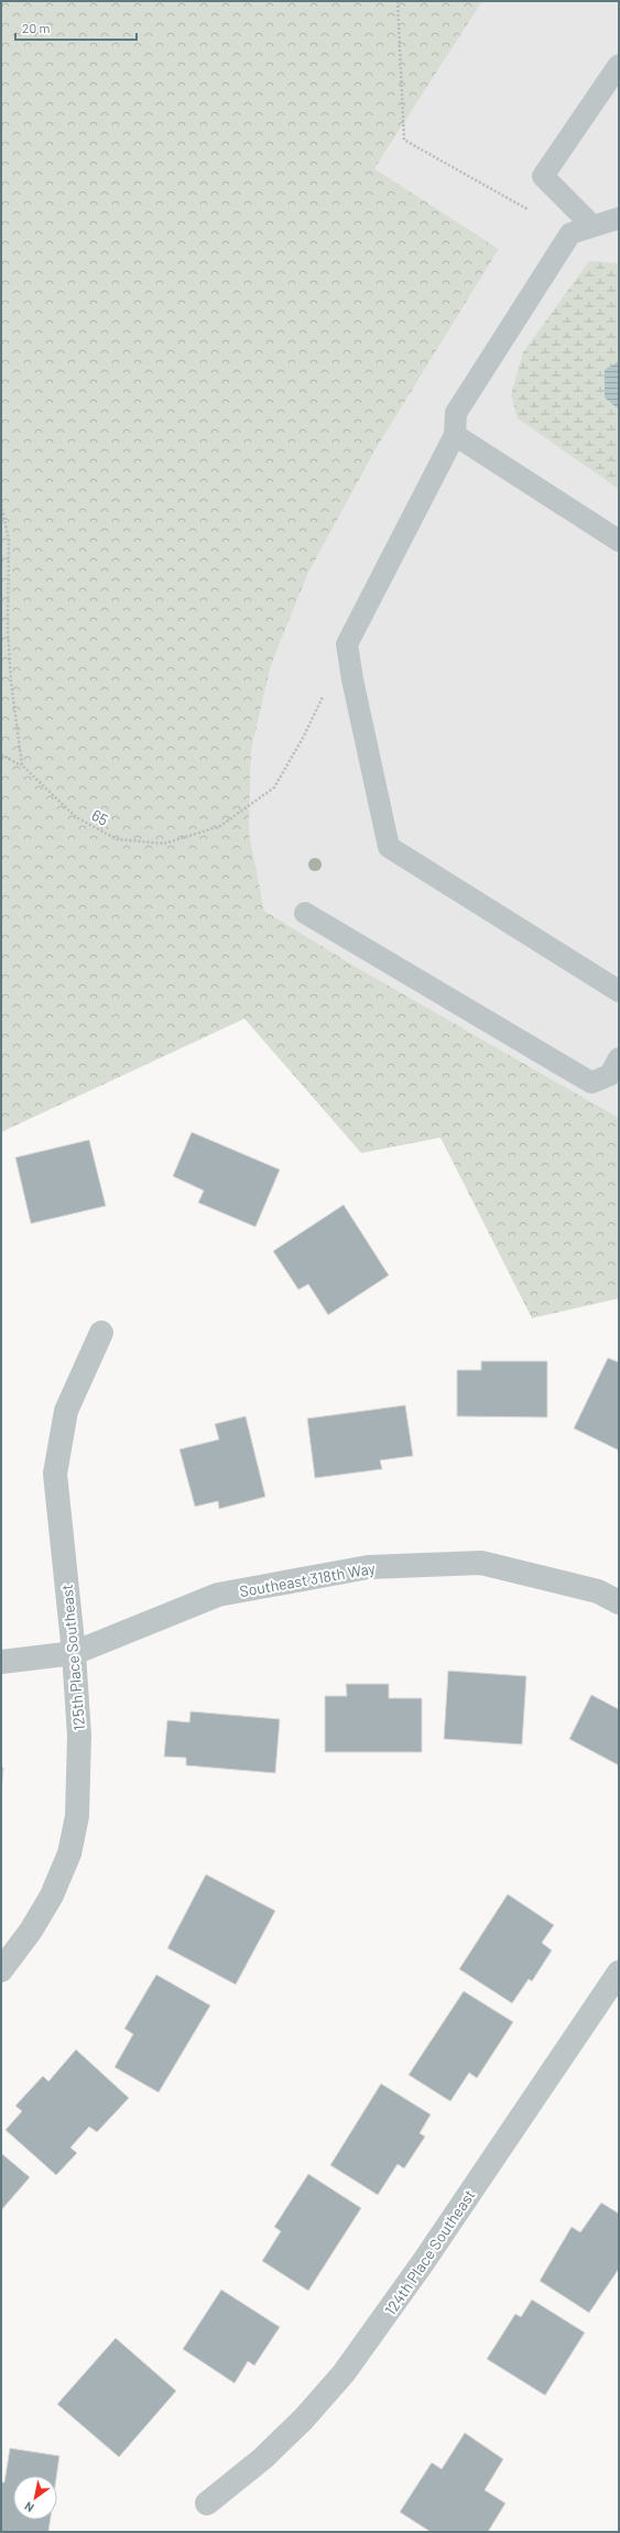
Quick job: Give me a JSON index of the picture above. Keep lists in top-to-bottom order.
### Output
{
  "streets": {
    "street": ["Southeast 318th Way", "125th Place Southeast", "124th Place Southeast"],
    "path": ["65"]
  },
  "crossings": [
    ["Southeast 318th Way", "125th Place Southeast"]
  ],
  "scale_bar": "20 m",
  "north": "bottom left"
}
